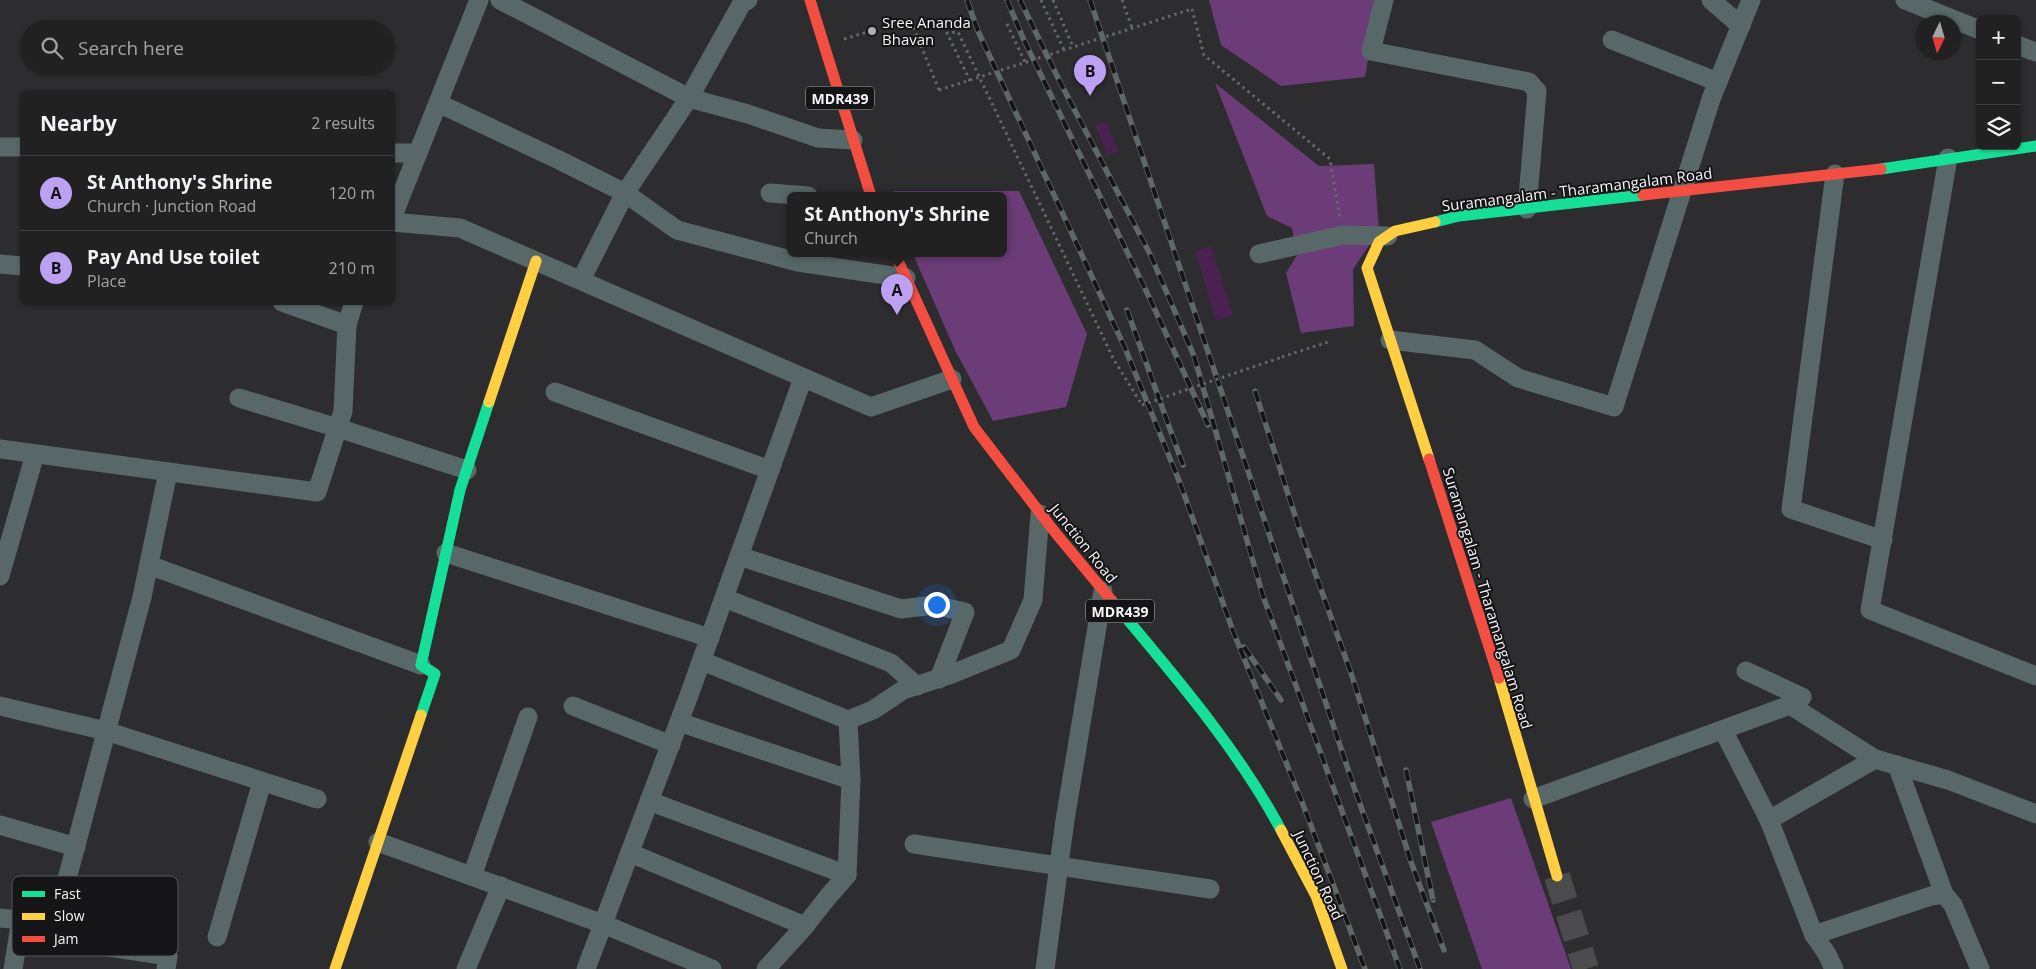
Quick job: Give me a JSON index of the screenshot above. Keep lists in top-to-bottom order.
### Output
{
  "streets": {
    "main road": ["MDR439", "Suramangalam - Tharamangalam Road", "Junction Road"]
  },
  "places": ["Sree Ananda Bhavan"],
  "legend": ["Fast", "Slow", "Jam"],
  "north": "bottom",
  "page": {
    "map_buttons": ["+", "−"],
    "search": "Search here",
    "pins": ["B", "A"],
    "heading": ["Nearby", "2 results"],
    "list": [
      {
        "mark": "A",
        "name": "St Anthony's Shrine",
        "note": "Church · Junction Road",
        "value": "120 m"
      },
      {
        "mark": "B",
        "name": "Pay And Use toilet",
        "note": "Place",
        "value": "210 m"
      }
    ],
    "popup": ["St Anthony's Shrine", "Church"]
  }
}
